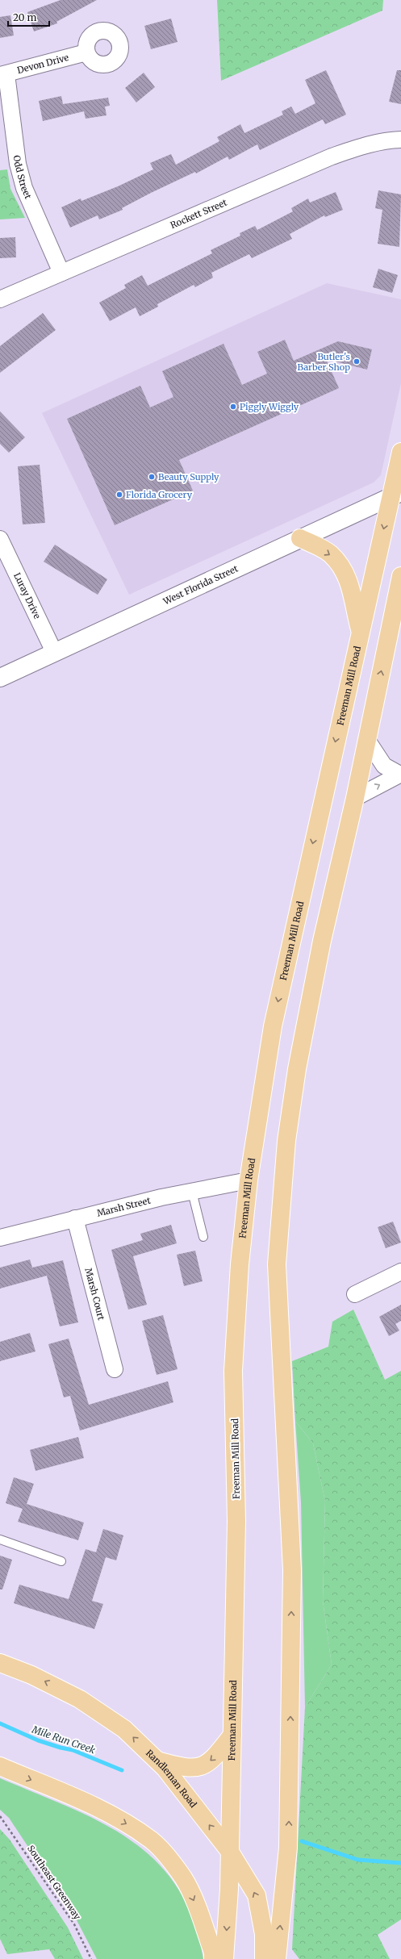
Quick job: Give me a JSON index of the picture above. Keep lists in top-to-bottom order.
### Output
{
  "streets": {
    "main road": ["West Florida Street", "Freeman Mill Road", "Randleman Road"],
    "street": [
      "Devon Drive",
      "Odd Street",
      "Rockett Street",
      "Luray Drive",
      "Marsh Street",
      "Marsh Court"
    ],
    "path": ["Southeast Greenway"]
  },
  "crossings": [
    ["Devon Drive", "Odd Street"],
    ["Odd Street", "Rockett Street"],
    ["West Florida Street", "Luray Drive"],
    ["West Florida Street", "Freeman Mill Road"],
    ["Freeman Mill Road", "Marsh Street"],
    ["Freeman Mill Road", "Randleman Road"],
    ["Marsh Street", "Marsh Court"]
  ],
  "water": ["Mile Run Creek"],
  "places": [
    "Butler's Barber Shop",
    "Piggly Wiggly",
    "Beauty Supply",
    "Florida Grocery"
  ],
  "scale_bar": "20 m"
}
